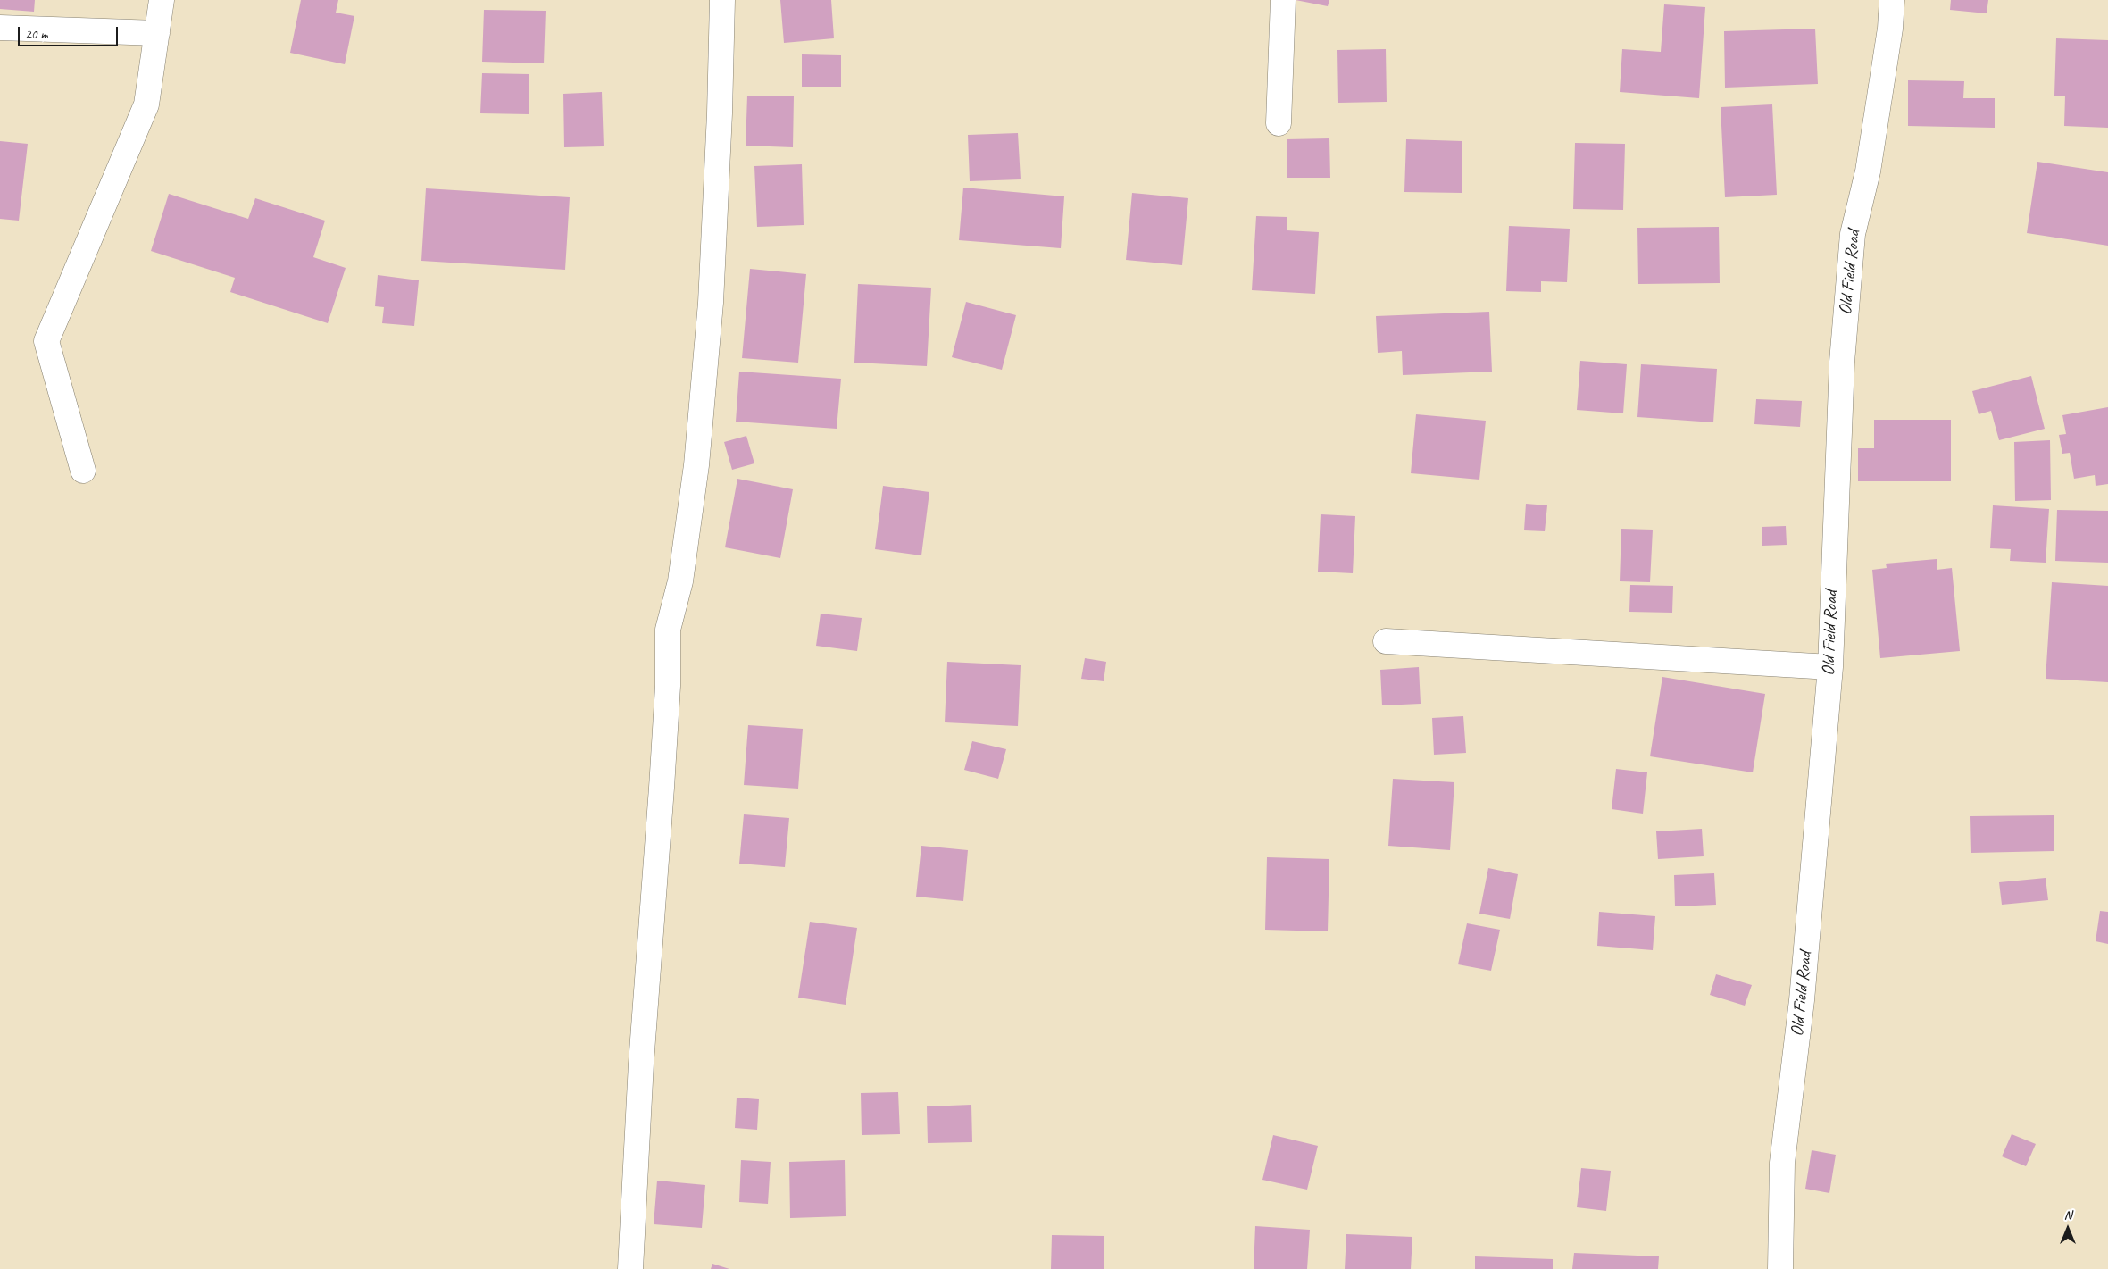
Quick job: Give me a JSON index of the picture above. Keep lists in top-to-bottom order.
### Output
{
  "streets": {
    "street": ["Old Field Road"]
  },
  "scale_bar": "20 m",
  "north": "top"
}
